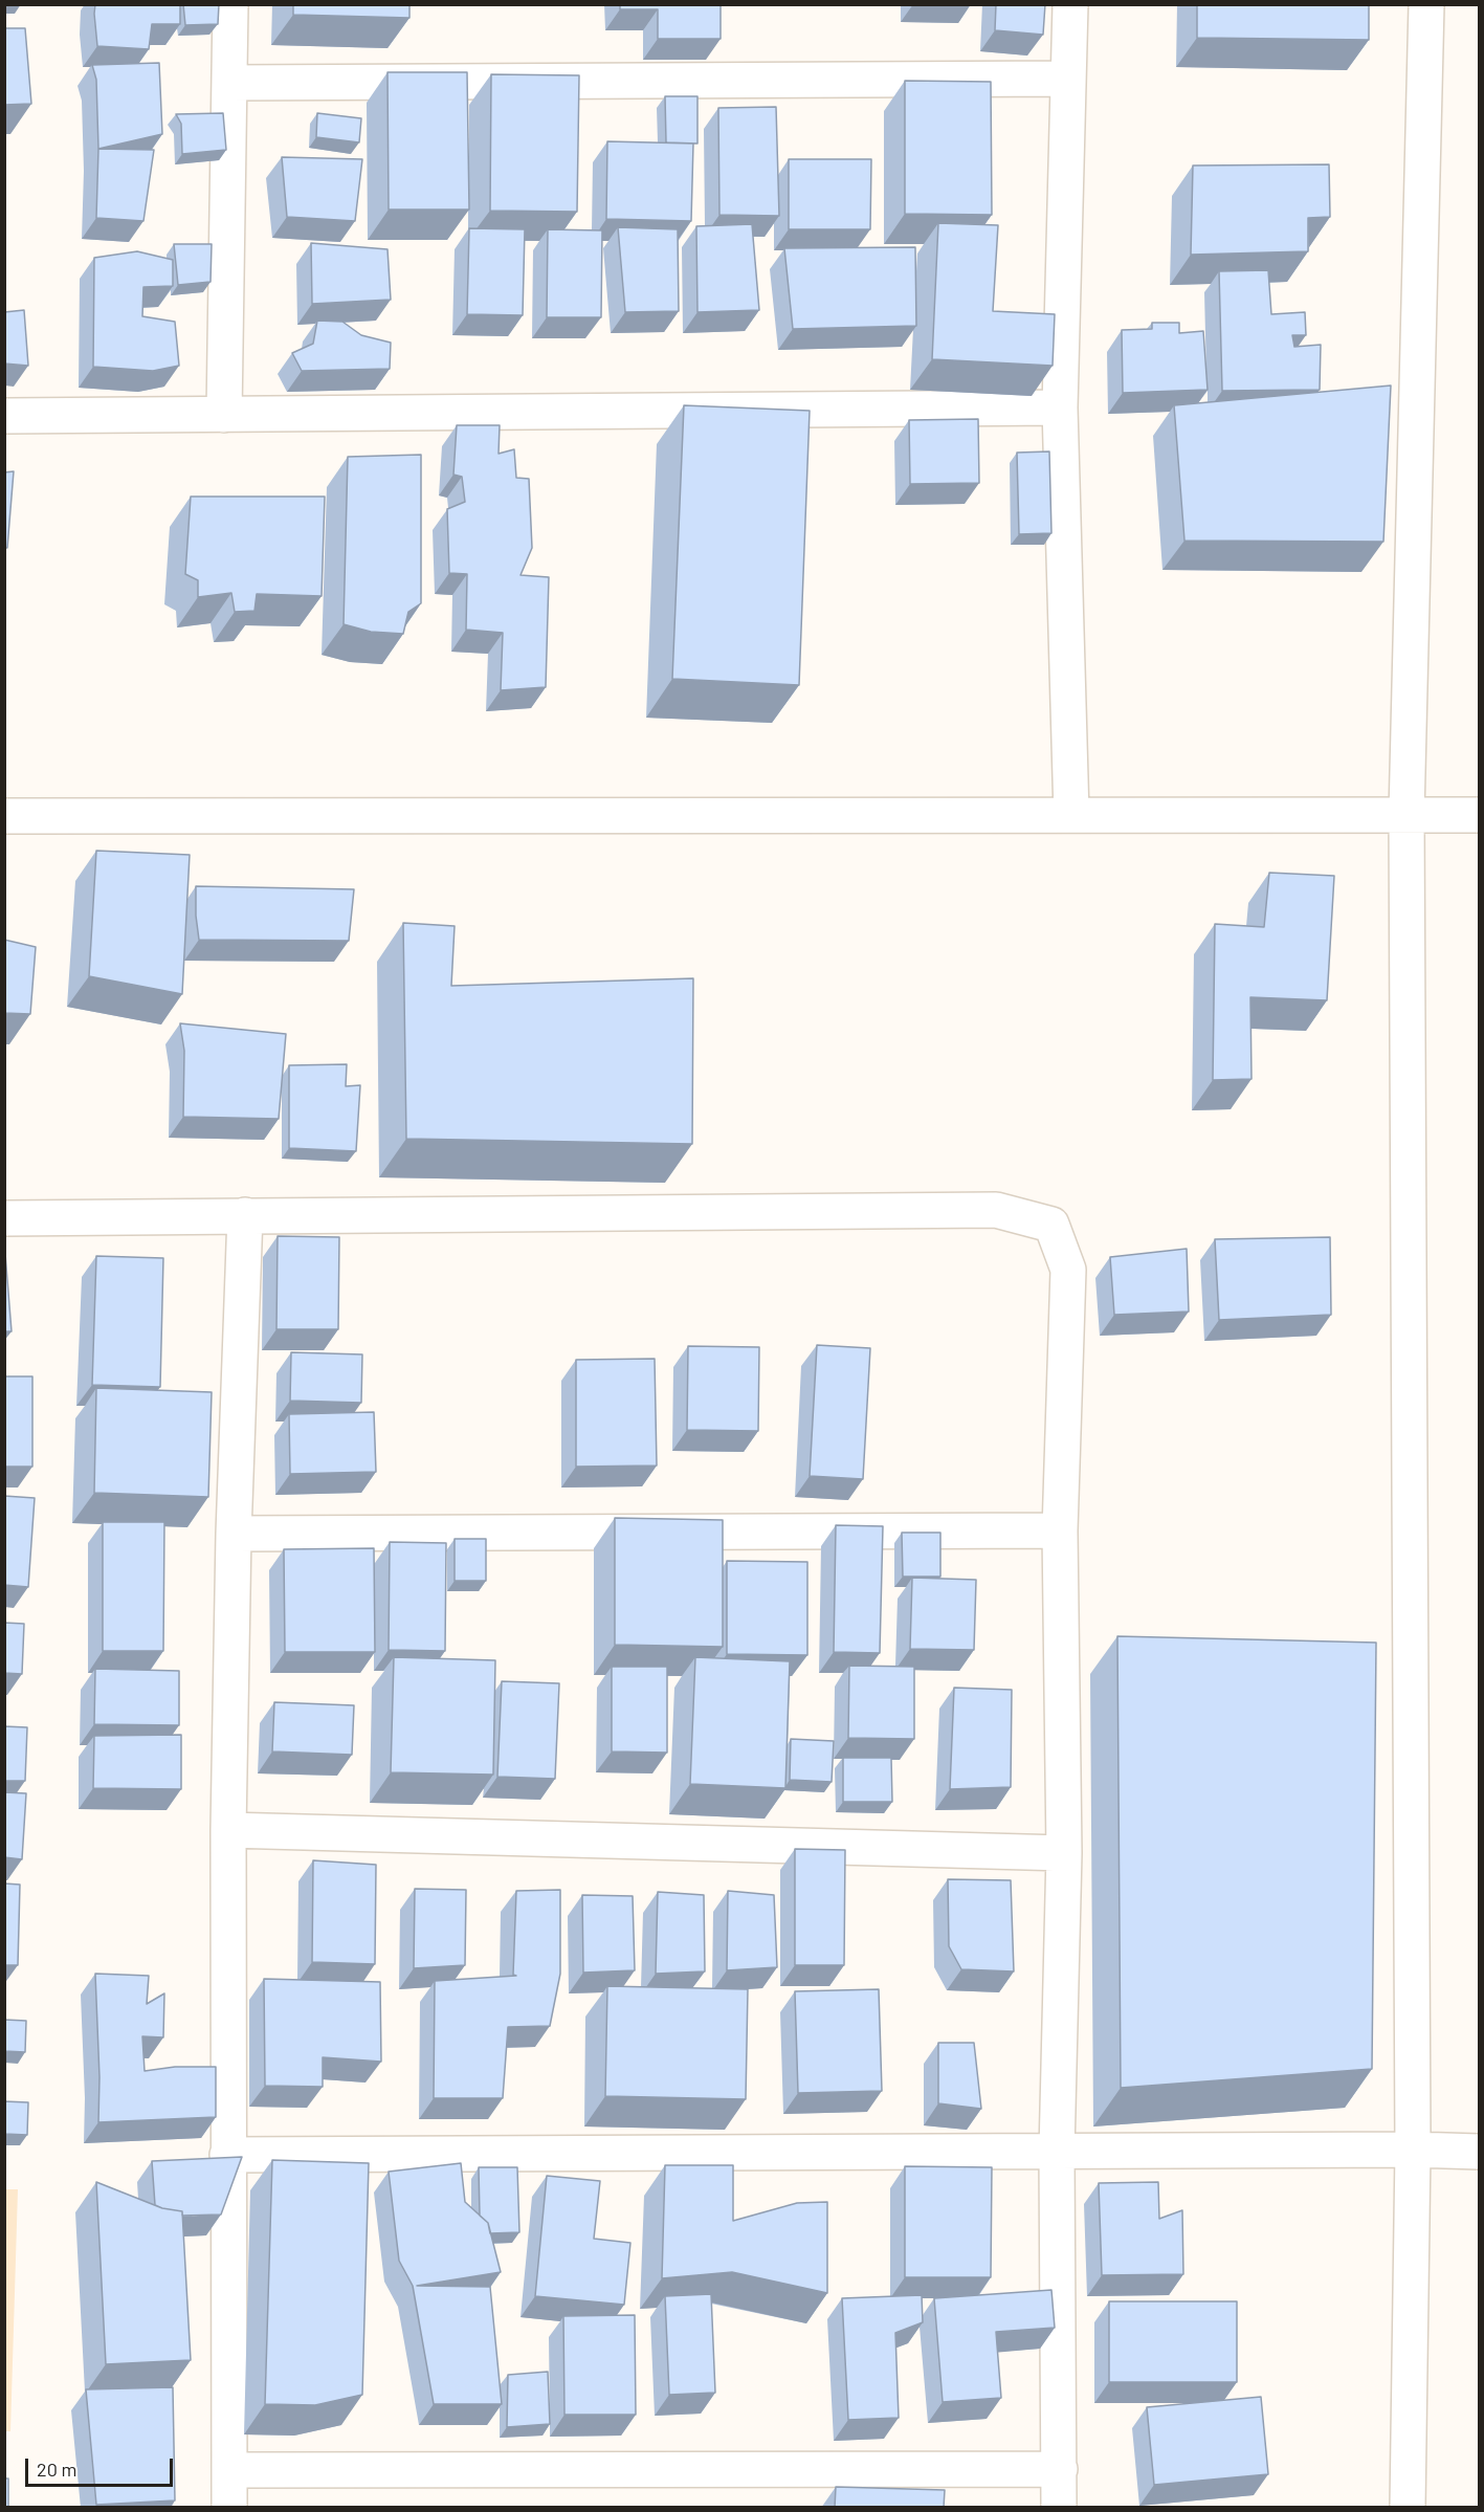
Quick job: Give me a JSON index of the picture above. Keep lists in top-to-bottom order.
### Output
{
  "scale_bar": "20 m"
}
